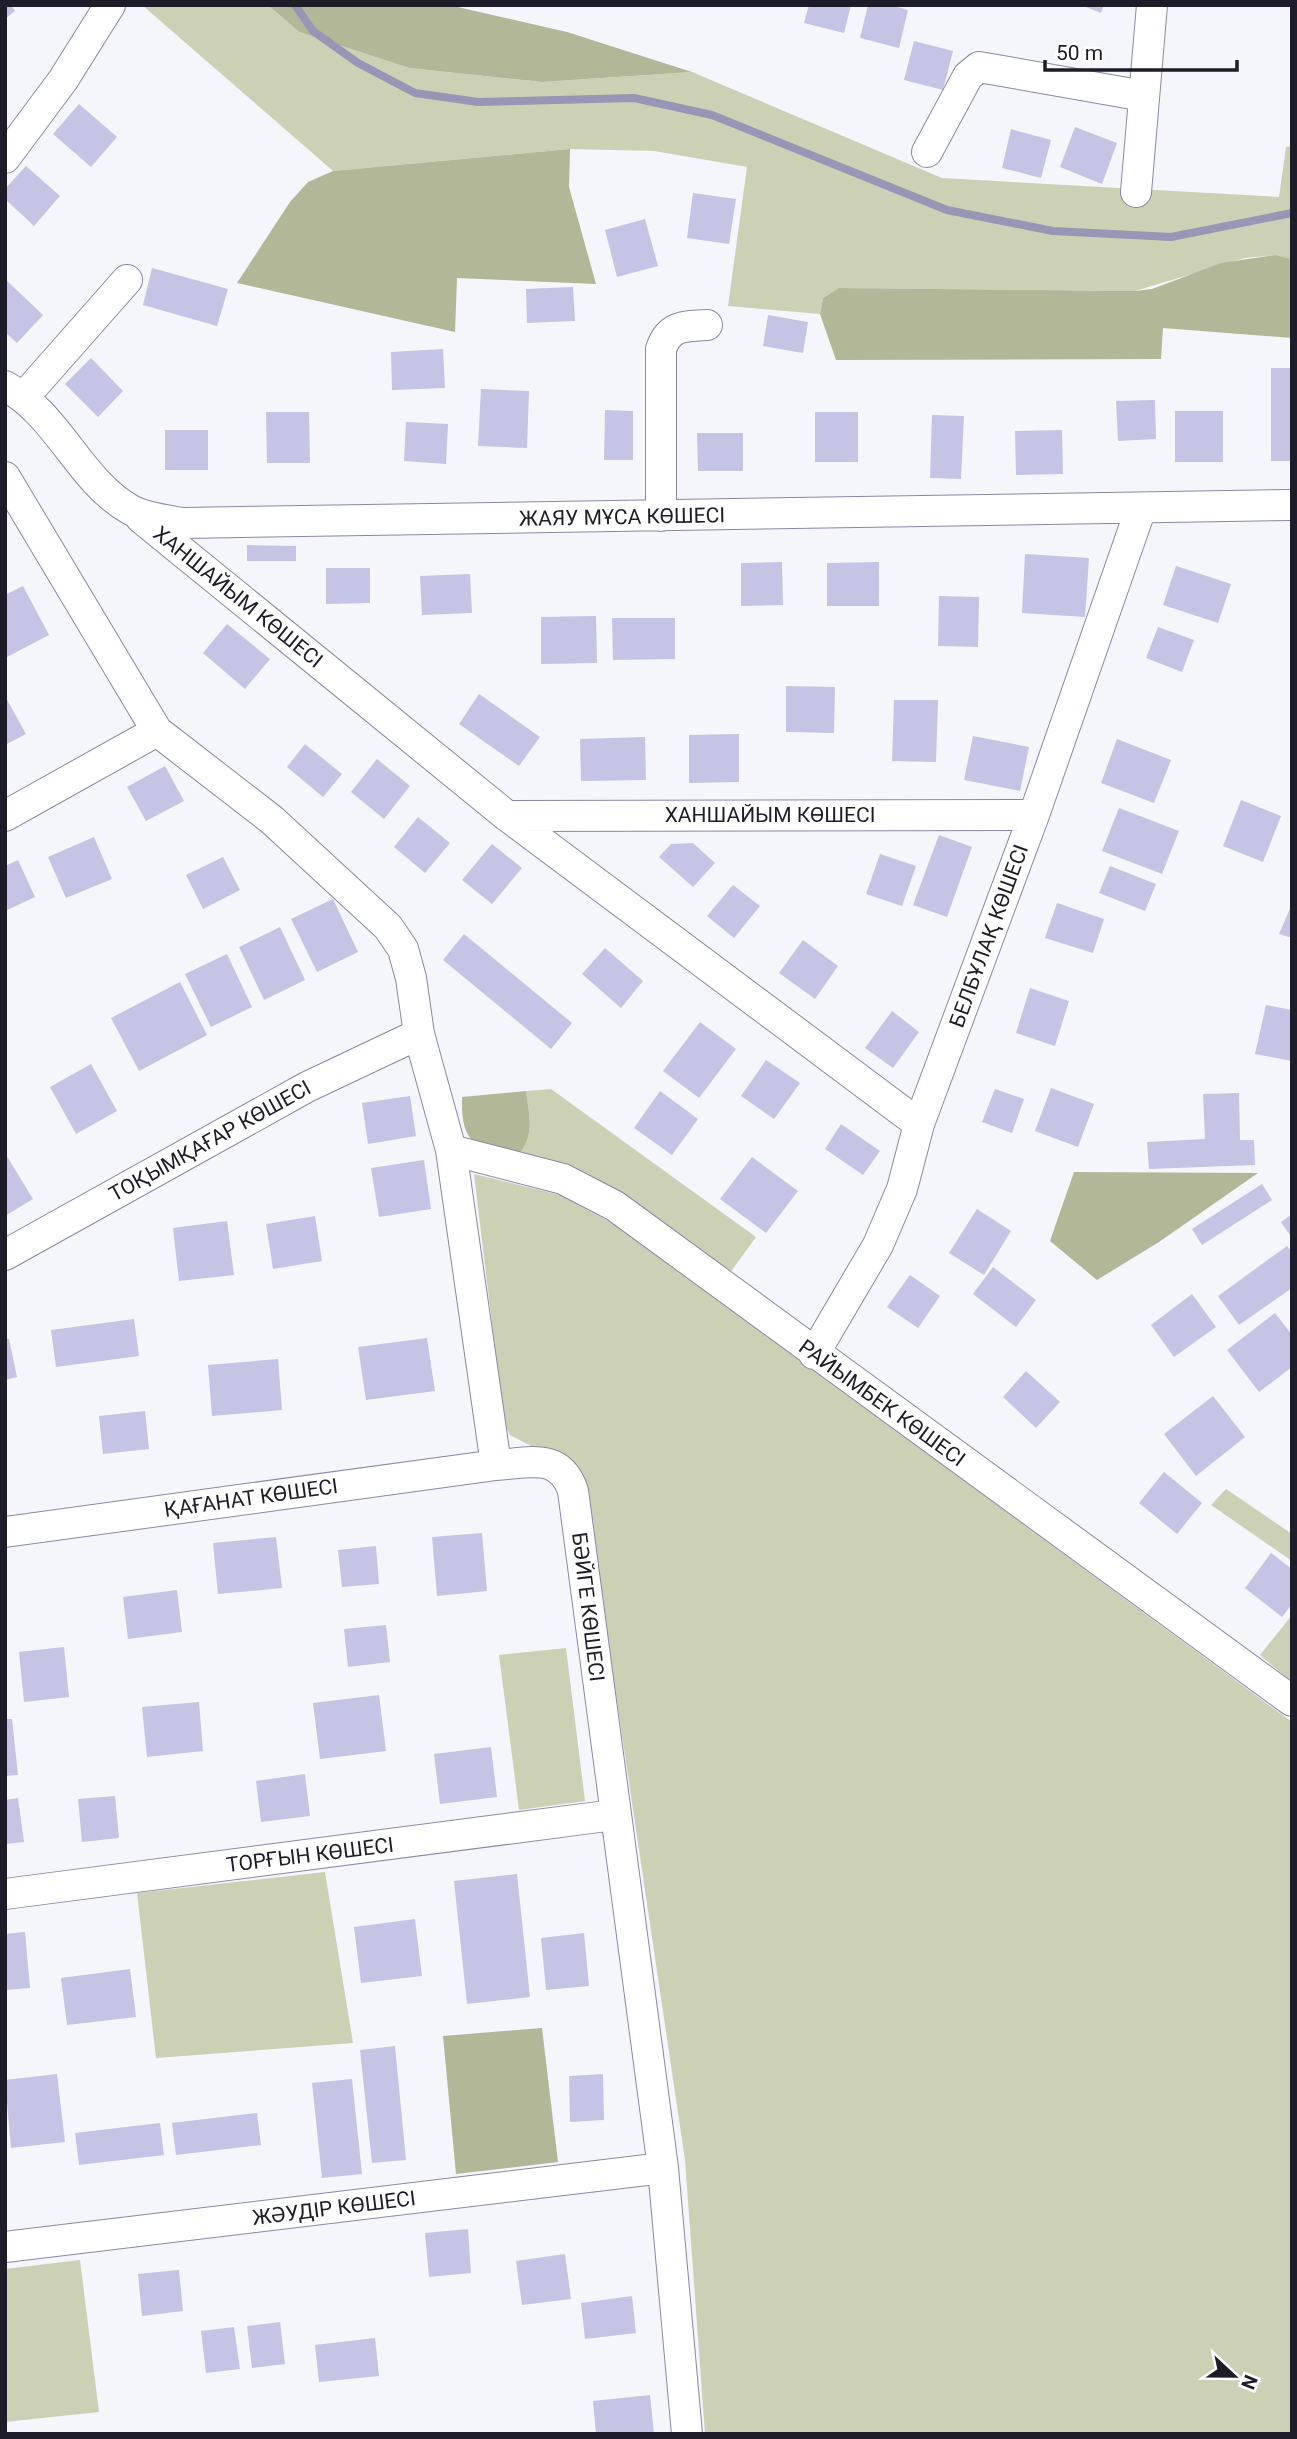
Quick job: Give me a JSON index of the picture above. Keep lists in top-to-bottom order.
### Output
{
  "streets": {
    "street": [
      "ЖАЯУ МҰСА КӨШЕСІ",
      "ХАНШАЙЫМ КӨШЕСІ",
      "БЕЛБҰЛАҚ КӨШЕСІ",
      "ТОҚЫМҚАҒАР КӨШЕСІ",
      "РАЙЫМБЕК КӨШЕСІ",
      "ҚАҒАНАТ КӨШЕСІ",
      "БӘЙГЕ КӨШЕСІ",
      "ТОРҒЫН КӨШЕСІ",
      "ЖӘУДІР КӨШЕСІ"
    ]
  },
  "crossings": [
    ["ЖАЯУ МҰСА КӨШЕСІ", "ХАНШАЙЫМ КӨШЕСІ"],
    ["ЖАЯУ МҰСА КӨШЕСІ", "БЕЛБҰЛАҚ КӨШЕСІ"],
    ["ХАНШАЙЫМ КӨШЕСІ", "БЕЛБҰЛАҚ КӨШЕСІ"],
    ["БЕЛБҰЛАҚ КӨШЕСІ", "РАЙЫМБЕК КӨШЕСІ"],
    ["ҚАҒАНАТ КӨШЕСІ", "БӘЙГЕ КӨШЕСІ"],
    ["БӘЙГЕ КӨШЕСІ", "ТОРҒЫН КӨШЕСІ"]
  ],
  "scale_bar": "50 m",
  "north": "right"
}
